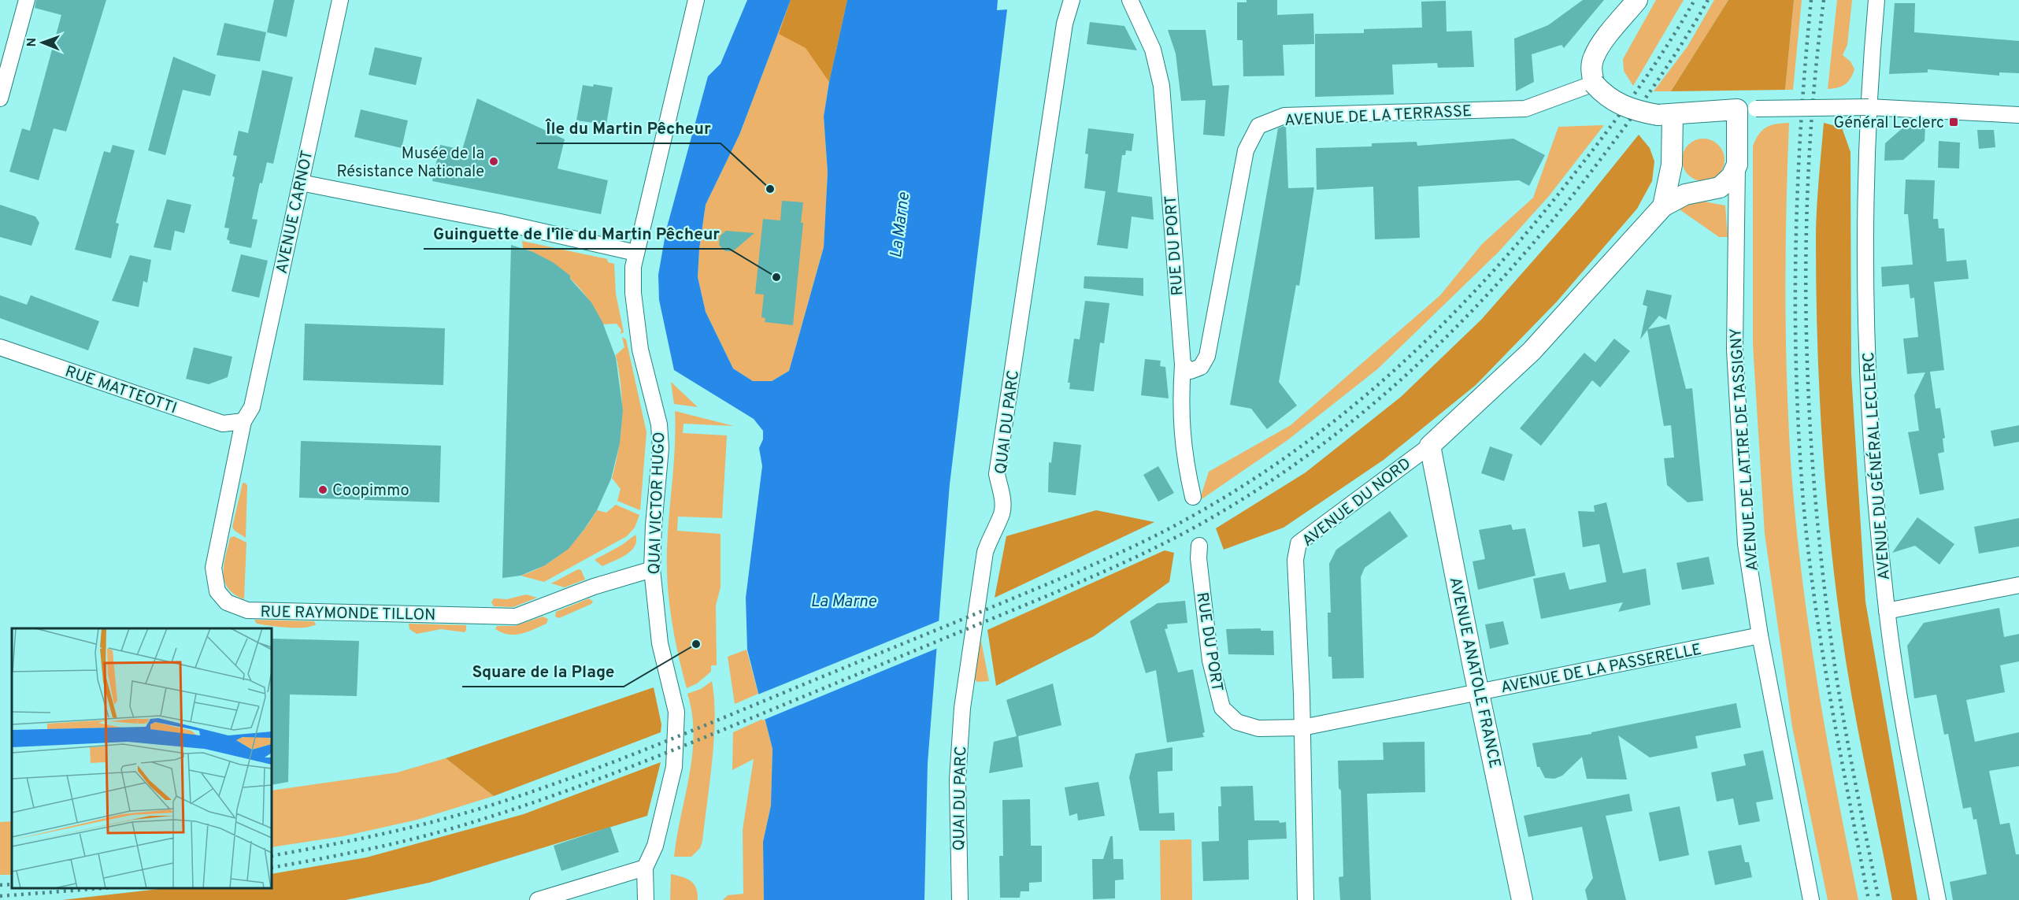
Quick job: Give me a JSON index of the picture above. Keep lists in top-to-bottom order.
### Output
{
  "streets": {
    "street": [
      "AVENUE DE LA TERRASSE",
      "AVENUE CARNOT",
      "RUE DU PORT",
      "RUE MATTEOTTI",
      "QUAI DU PARC",
      "AVENUE DE LATTRE DE TASSIGNY",
      "AVENUE DU GÉNÉRAL LECLERC",
      "AVENUE DU NORD",
      "QUAI VICTOR HUGO",
      "RUE RAYMONDE TILLON",
      "AVENUE DE LA PASSERELLE",
      "AVENUE ANATOLE FRANCE"
    ]
  },
  "crossings": [
    ["AVENUE DE LA TERRASSE", "RUE DU PORT"],
    ["AVENUE CARNOT", "RUE MATTEOTTI"],
    ["AVENUE CARNOT", "RUE RAYMONDE TILLON"],
    ["RUE DU PORT", "AVENUE DU NORD"],
    ["RUE DU PORT", "AVENUE DE LA PASSERELLE"],
    ["RUE MATTEOTTI", "RUE RAYMONDE TILLON"],
    ["AVENUE DE LATTRE DE TASSIGNY", "AVENUE DE LA PASSERELLE"],
    ["AVENUE DU NORD", "AVENUE DE LA PASSERELLE"],
    ["AVENUE DU NORD", "AVENUE ANATOLE FRANCE"],
    ["QUAI VICTOR HUGO", "RUE RAYMONDE TILLON"],
    ["AVENUE DE LA PASSERELLE", "AVENUE ANATOLE FRANCE"]
  ],
  "water": ["La Marne"],
  "places": {
    "transit": ["Général Leclerc"],
    "other": [
      "Musée de la Résistance Nationale",
      "Île du Martin Pêcheur",
      "Guinguette de l'île du Martin Pêcheur",
      "Coopimmo",
      "Square de la Plage"
    ]
  },
  "north": "left"
}
